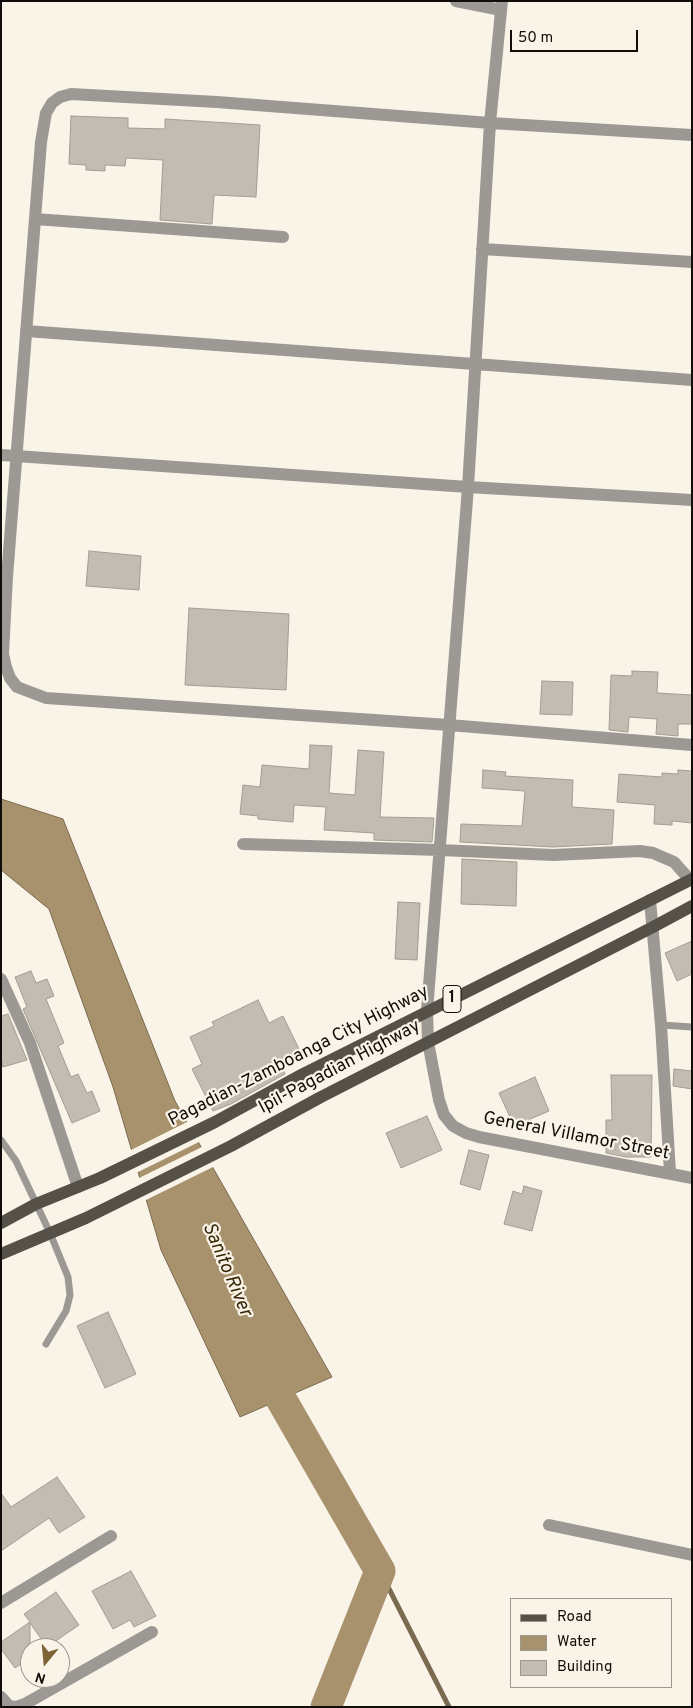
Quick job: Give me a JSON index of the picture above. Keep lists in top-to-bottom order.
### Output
{
  "streets": {
    "main road": ["1", "Pagadian-Zamboanga City Highway", "Ipil-Pagadian Highway"],
    "street": ["General Villamor Street"]
  },
  "crossings": [
    ["Pagadian-Zamboanga City Highway", "General Villamor Street"],
    ["Ipil-Pagadian Highway", "General Villamor Street"]
  ],
  "water": ["Sanito River"],
  "legend": ["Road", "Water", "Building"],
  "scale_bar": "50 m",
  "north": "bottom"
}
